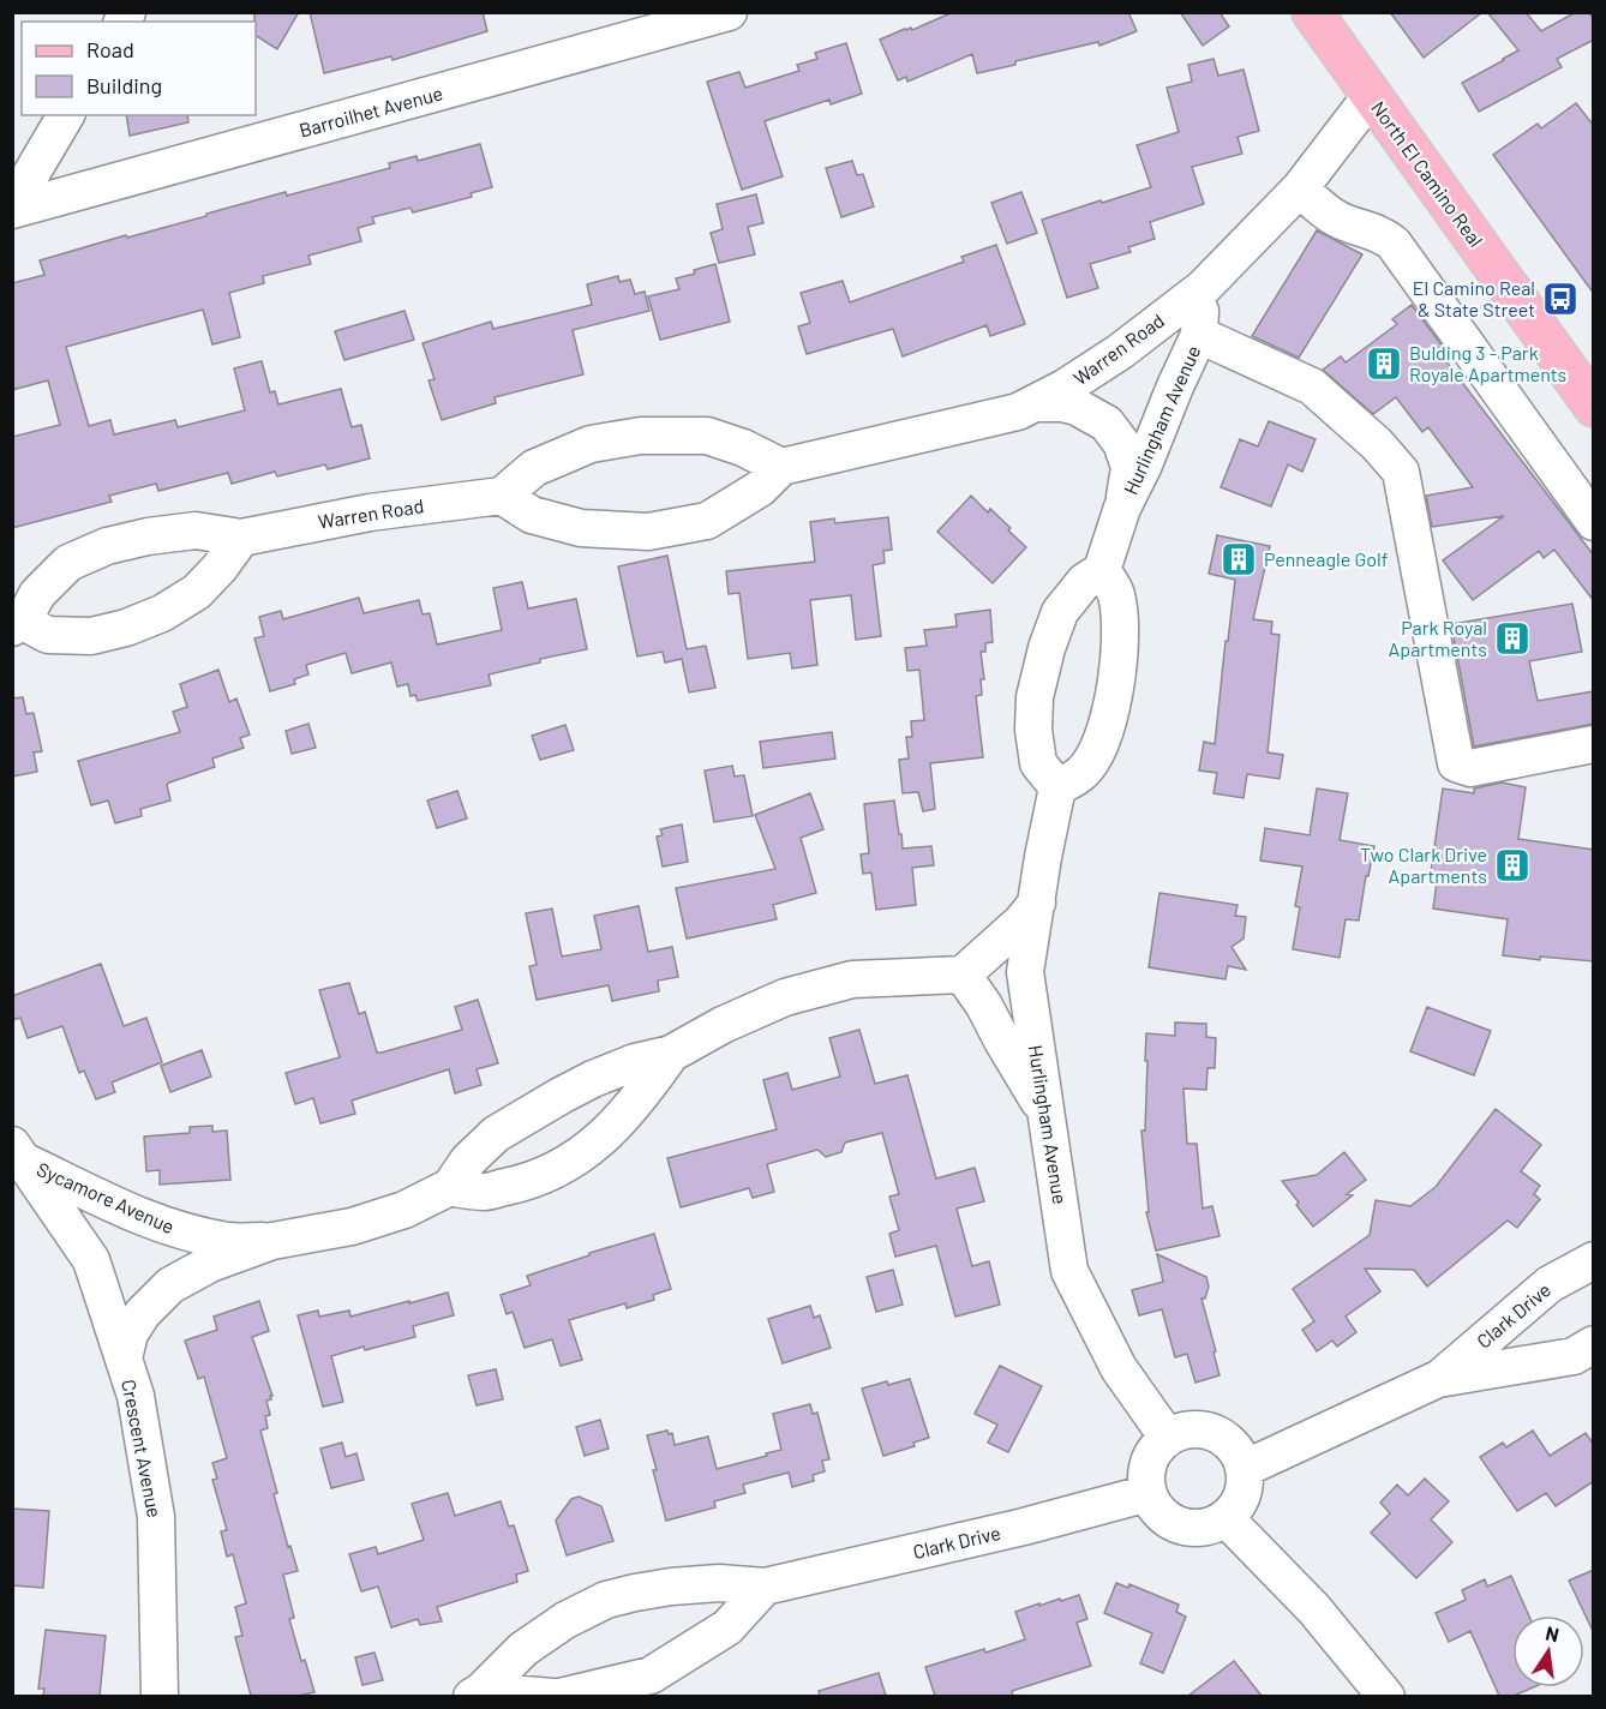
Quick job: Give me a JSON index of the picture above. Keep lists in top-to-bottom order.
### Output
{
  "streets": {
    "main road": ["North El Camino Real"],
    "street": [
      "Barroilhet Avenue",
      "Warren Road",
      "Hurlingham Avenue",
      "Sycamore Avenue",
      "Clark Drive",
      "Crescent Avenue"
    ]
  },
  "crossings": [
    ["North El Camino Real", "Warren Road"],
    ["Warren Road", "Hurlingham Avenue"],
    ["Hurlingham Avenue", "Clark Drive"],
    ["Sycamore Avenue", "Crescent Avenue"]
  ],
  "places": {
    "bus stop": ["El Camino Real & State Street"],
    "building": [
      "Bulding 3 - Park Royale Apartments",
      "Penneagle Golf",
      "Park Royal Apartments",
      "Two Clark Drive Apartments"
    ]
  },
  "legend": ["Road", "Building"],
  "north": "top"
}
